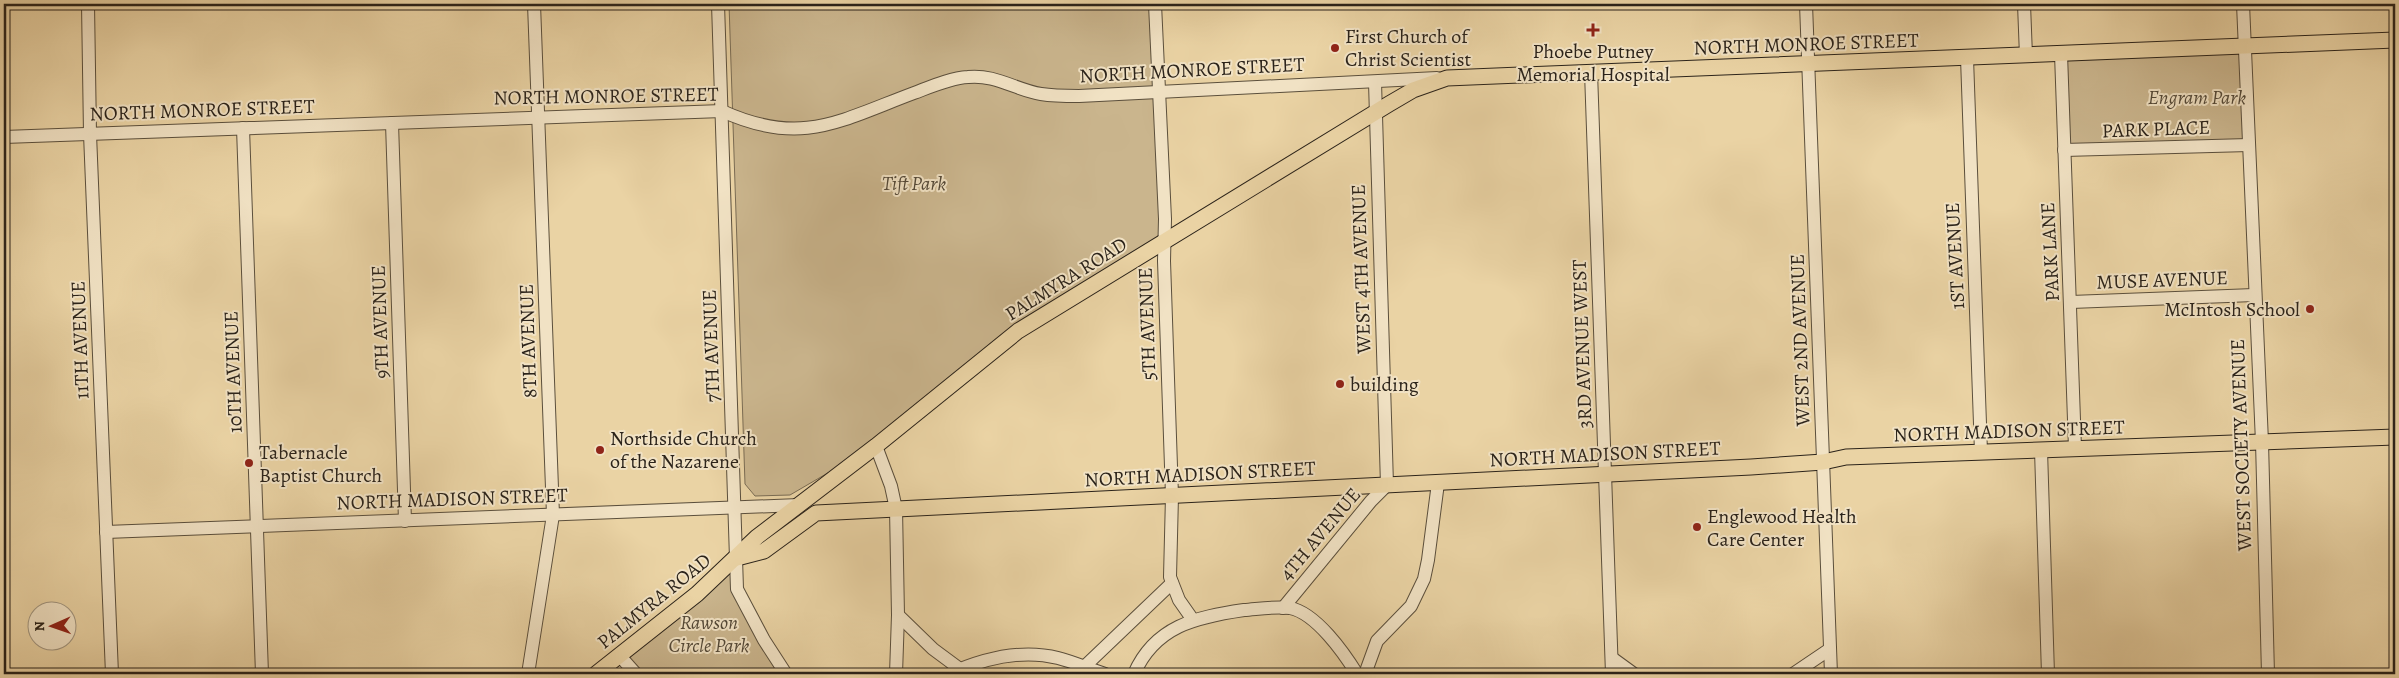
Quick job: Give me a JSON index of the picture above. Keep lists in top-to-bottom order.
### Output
{
  "streets": {
    "main road": ["NORTH MONROE STREET", "PALMYRA ROAD", "NORTH MADISON STREET"],
    "street": [
      "PARK PLACE",
      "PARK LANE",
      "1ST AVENUE",
      "WEST 4TH AVENUE",
      "MUSE AVENUE",
      "9TH AVENUE",
      "5TH AVENUE",
      "11TH AVENUE",
      "WEST 2ND AVENUE",
      "8TH AVENUE",
      "3RD AVENUE WEST",
      "7TH AVENUE",
      "10TH AVENUE",
      "WEST SOCIETY AVENUE",
      "4TH AVENUE"
    ]
  },
  "crossings": [
    ["NORTH MONROE STREET", "PARK LANE"],
    ["NORTH MONROE STREET", "1ST AVENUE"],
    ["NORTH MONROE STREET", "WEST 4TH AVENUE"],
    ["NORTH MONROE STREET", "PALMYRA ROAD"],
    ["NORTH MONROE STREET", "9TH AVENUE"],
    ["NORTH MONROE STREET", "5TH AVENUE"],
    ["NORTH MONROE STREET", "11TH AVENUE"],
    ["NORTH MONROE STREET", "WEST 2ND AVENUE"],
    ["NORTH MONROE STREET", "8TH AVENUE"],
    ["NORTH MONROE STREET", "3RD AVENUE WEST"],
    ["NORTH MONROE STREET", "7TH AVENUE"],
    ["NORTH MONROE STREET", "10TH AVENUE"],
    ["NORTH MONROE STREET", "WEST SOCIETY AVENUE"],
    ["PARK PLACE", "PARK LANE"],
    ["PARK PLACE", "WEST SOCIETY AVENUE"],
    ["PARK LANE", "MUSE AVENUE"],
    ["PARK LANE", "NORTH MADISON STREET"],
    ["1ST AVENUE", "NORTH MADISON STREET"],
    ["WEST 4TH AVENUE", "PALMYRA ROAD"],
    ["WEST 4TH AVENUE", "NORTH MADISON STREET"],
    ["WEST 4TH AVENUE", "4TH AVENUE"],
    ["PALMYRA ROAD", "5TH AVENUE"],
    ["PALMYRA ROAD", "7TH AVENUE"],
    ["PALMYRA ROAD", "NORTH MADISON STREET"],
    ["MUSE AVENUE", "WEST SOCIETY AVENUE"],
    ["9TH AVENUE", "NORTH MADISON STREET"],
    ["5TH AVENUE", "NORTH MADISON STREET"],
    ["11TH AVENUE", "NORTH MADISON STREET"],
    ["WEST 2ND AVENUE", "NORTH MADISON STREET"],
    ["8TH AVENUE", "NORTH MADISON STREET"],
    ["3RD AVENUE WEST", "NORTH MADISON STREET"],
    ["7TH AVENUE", "NORTH MADISON STREET"],
    ["10TH AVENUE", "NORTH MADISON STREET"],
    ["NORTH MADISON STREET", "WEST SOCIETY AVENUE"],
    ["NORTH MADISON STREET", "4TH AVENUE"]
  ],
  "parks": ["Engram Park", "Tift Park", "Rawson Circle Park"],
  "places": {
    "health": ["Phoebe Putney Memorial Hospital"],
    "other": [
      "First Church of Christ Scientist",
      "McIntosh School",
      "building",
      "Northside Church of the Nazarene",
      "Tabernacle Baptist Church",
      "Englewood Health Care Center"
    ]
  },
  "north": "left"
}
